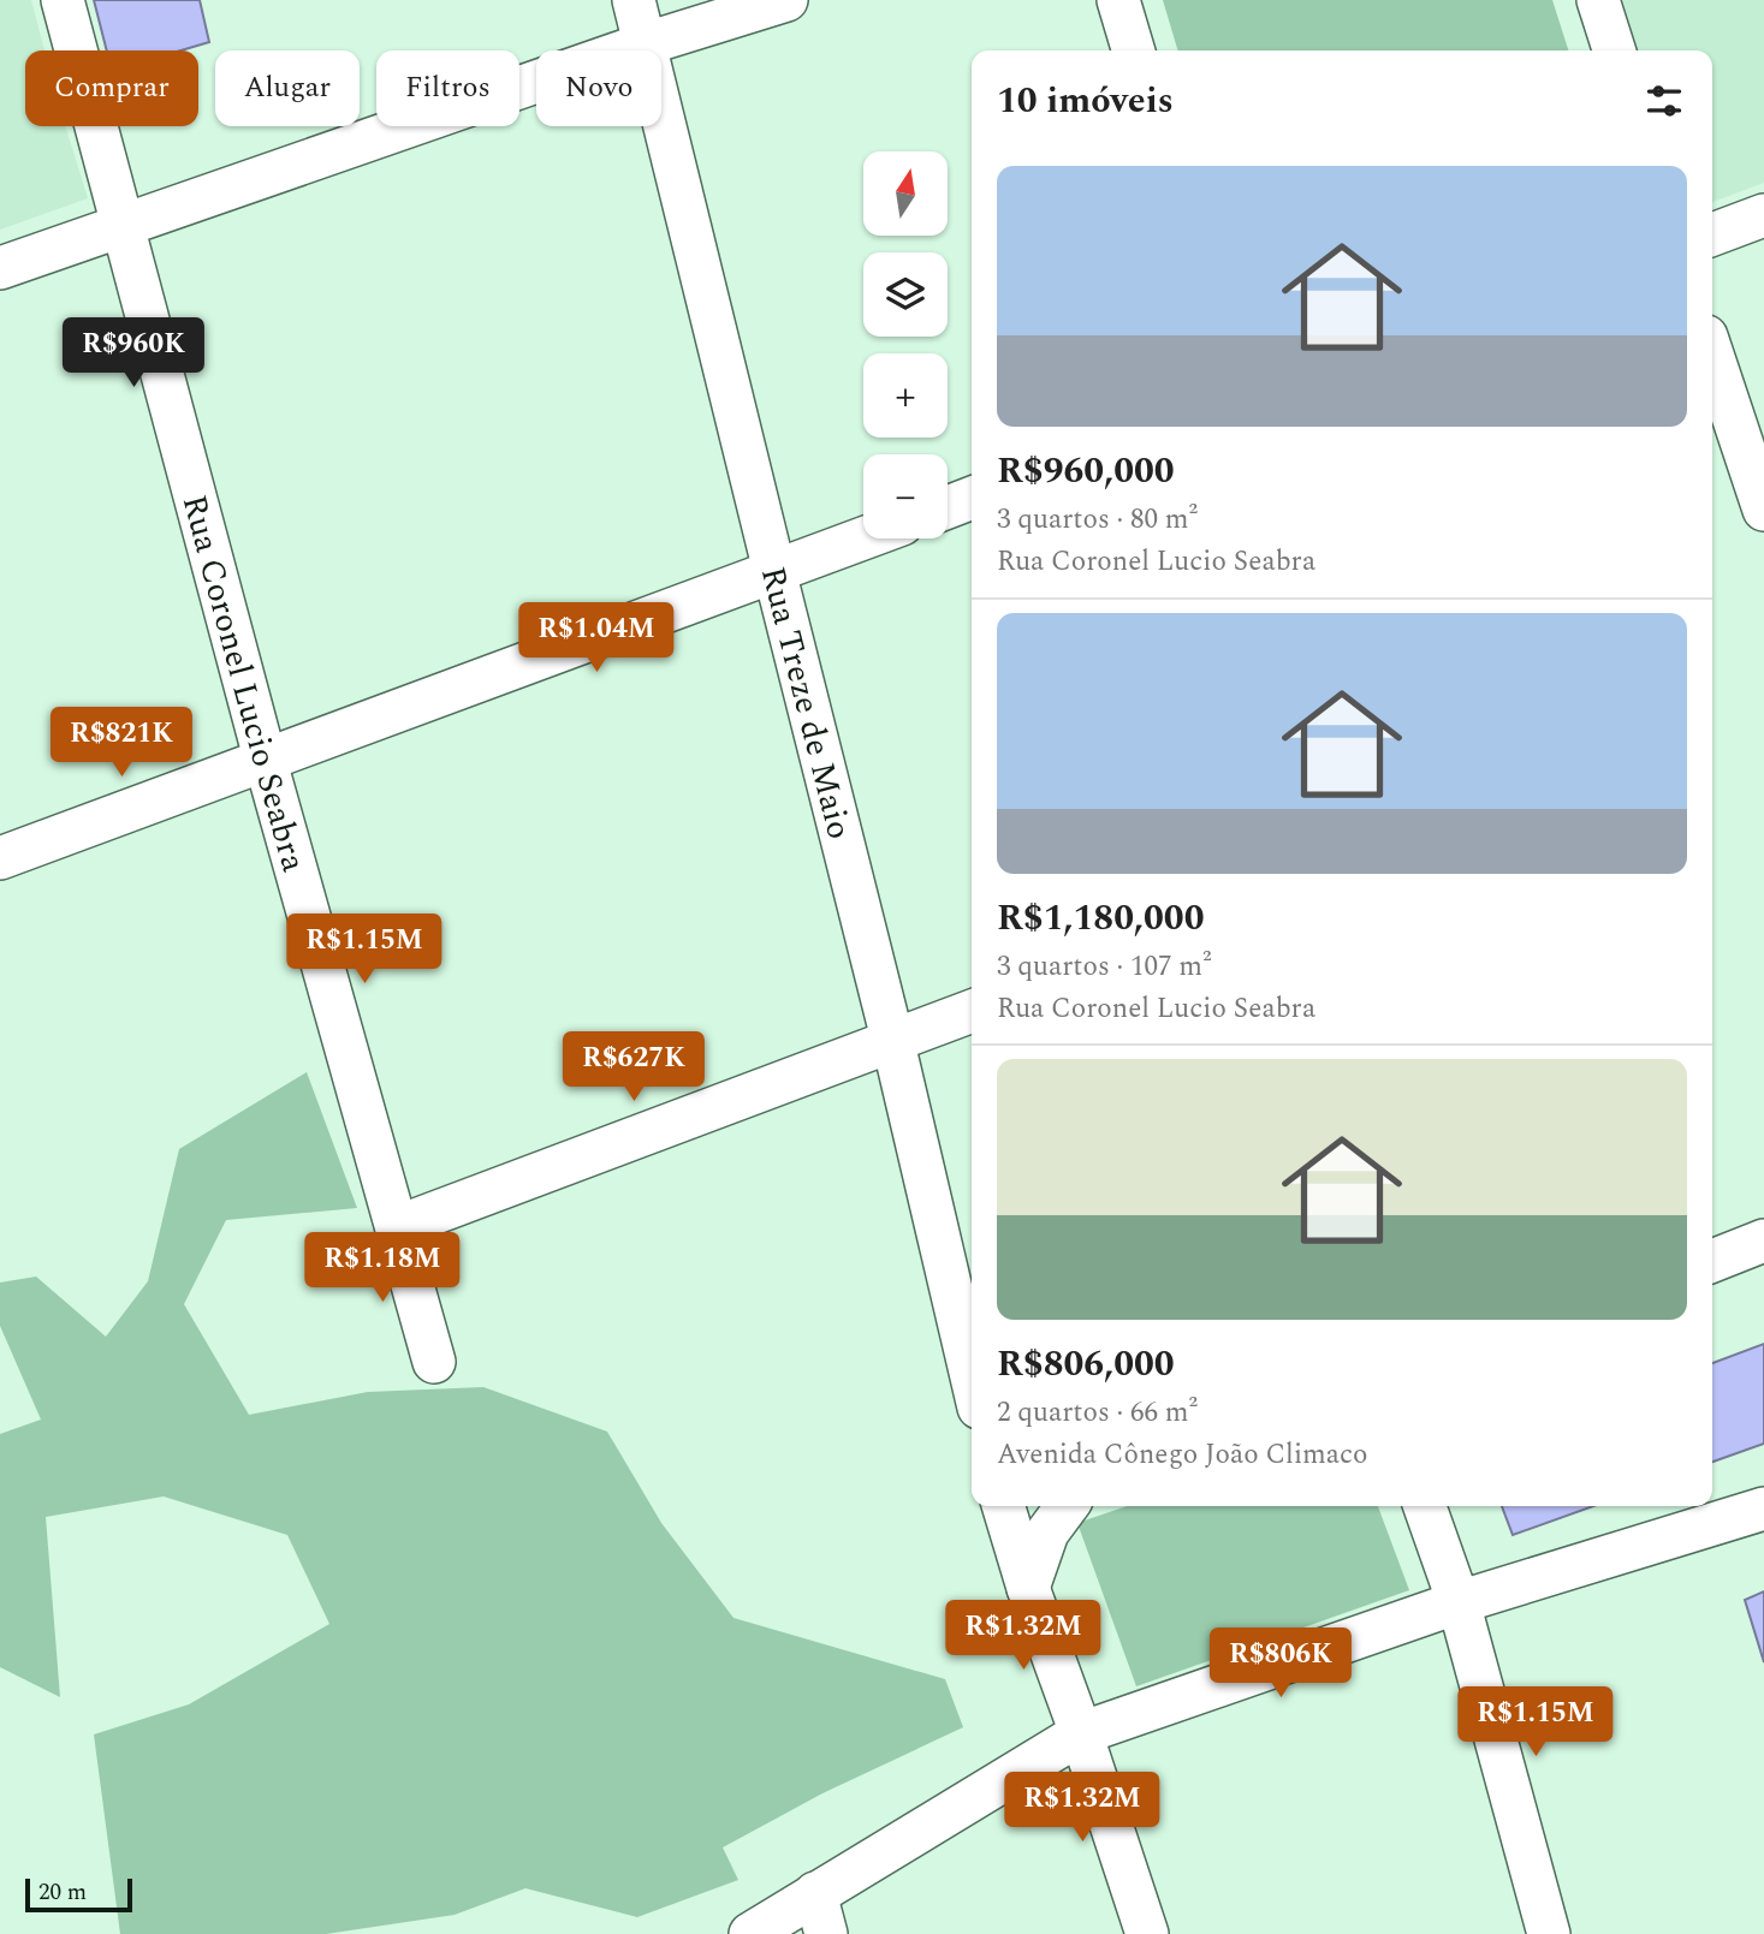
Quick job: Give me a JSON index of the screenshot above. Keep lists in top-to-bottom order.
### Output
{
  "streets": {
    "street": ["Rua Coronel Lucio Seabra", "Rua Treze de Maio"]
  },
  "scale_bar": "20 m",
  "north": "top",
  "page": {
    "chip": [
      "Comprar",
      "Alugar",
      "Filtros",
      "Novo"
    ],
    "heading": "10 imóveis",
    "map_buttons": ["+", "−"],
    "list": [
      {
        "name": "R$960,000",
        "note": "3 quartos · 80 m² · Rua Coronel Lucio Seabra"
      },
      {
        "name": "R$1,180,000",
        "note": "3 quartos · 107 m² · Rua Coronel Lucio Seabra"
      },
      {
        "name": "R$806,000",
        "note": "2 quartos · 66 m² · Avenida Cônego João Climaco"
      }
    ],
    "price": [
      "R$960K",
      "R$1.04M",
      "R$821K",
      "R$1.15M",
      "R$627K",
      "R$1.18M",
      "R$1.32M",
      "R$806K",
      "R$1.15M",
      "R$1.32M"
    ],
    "scale": "20 m"
  }
}
